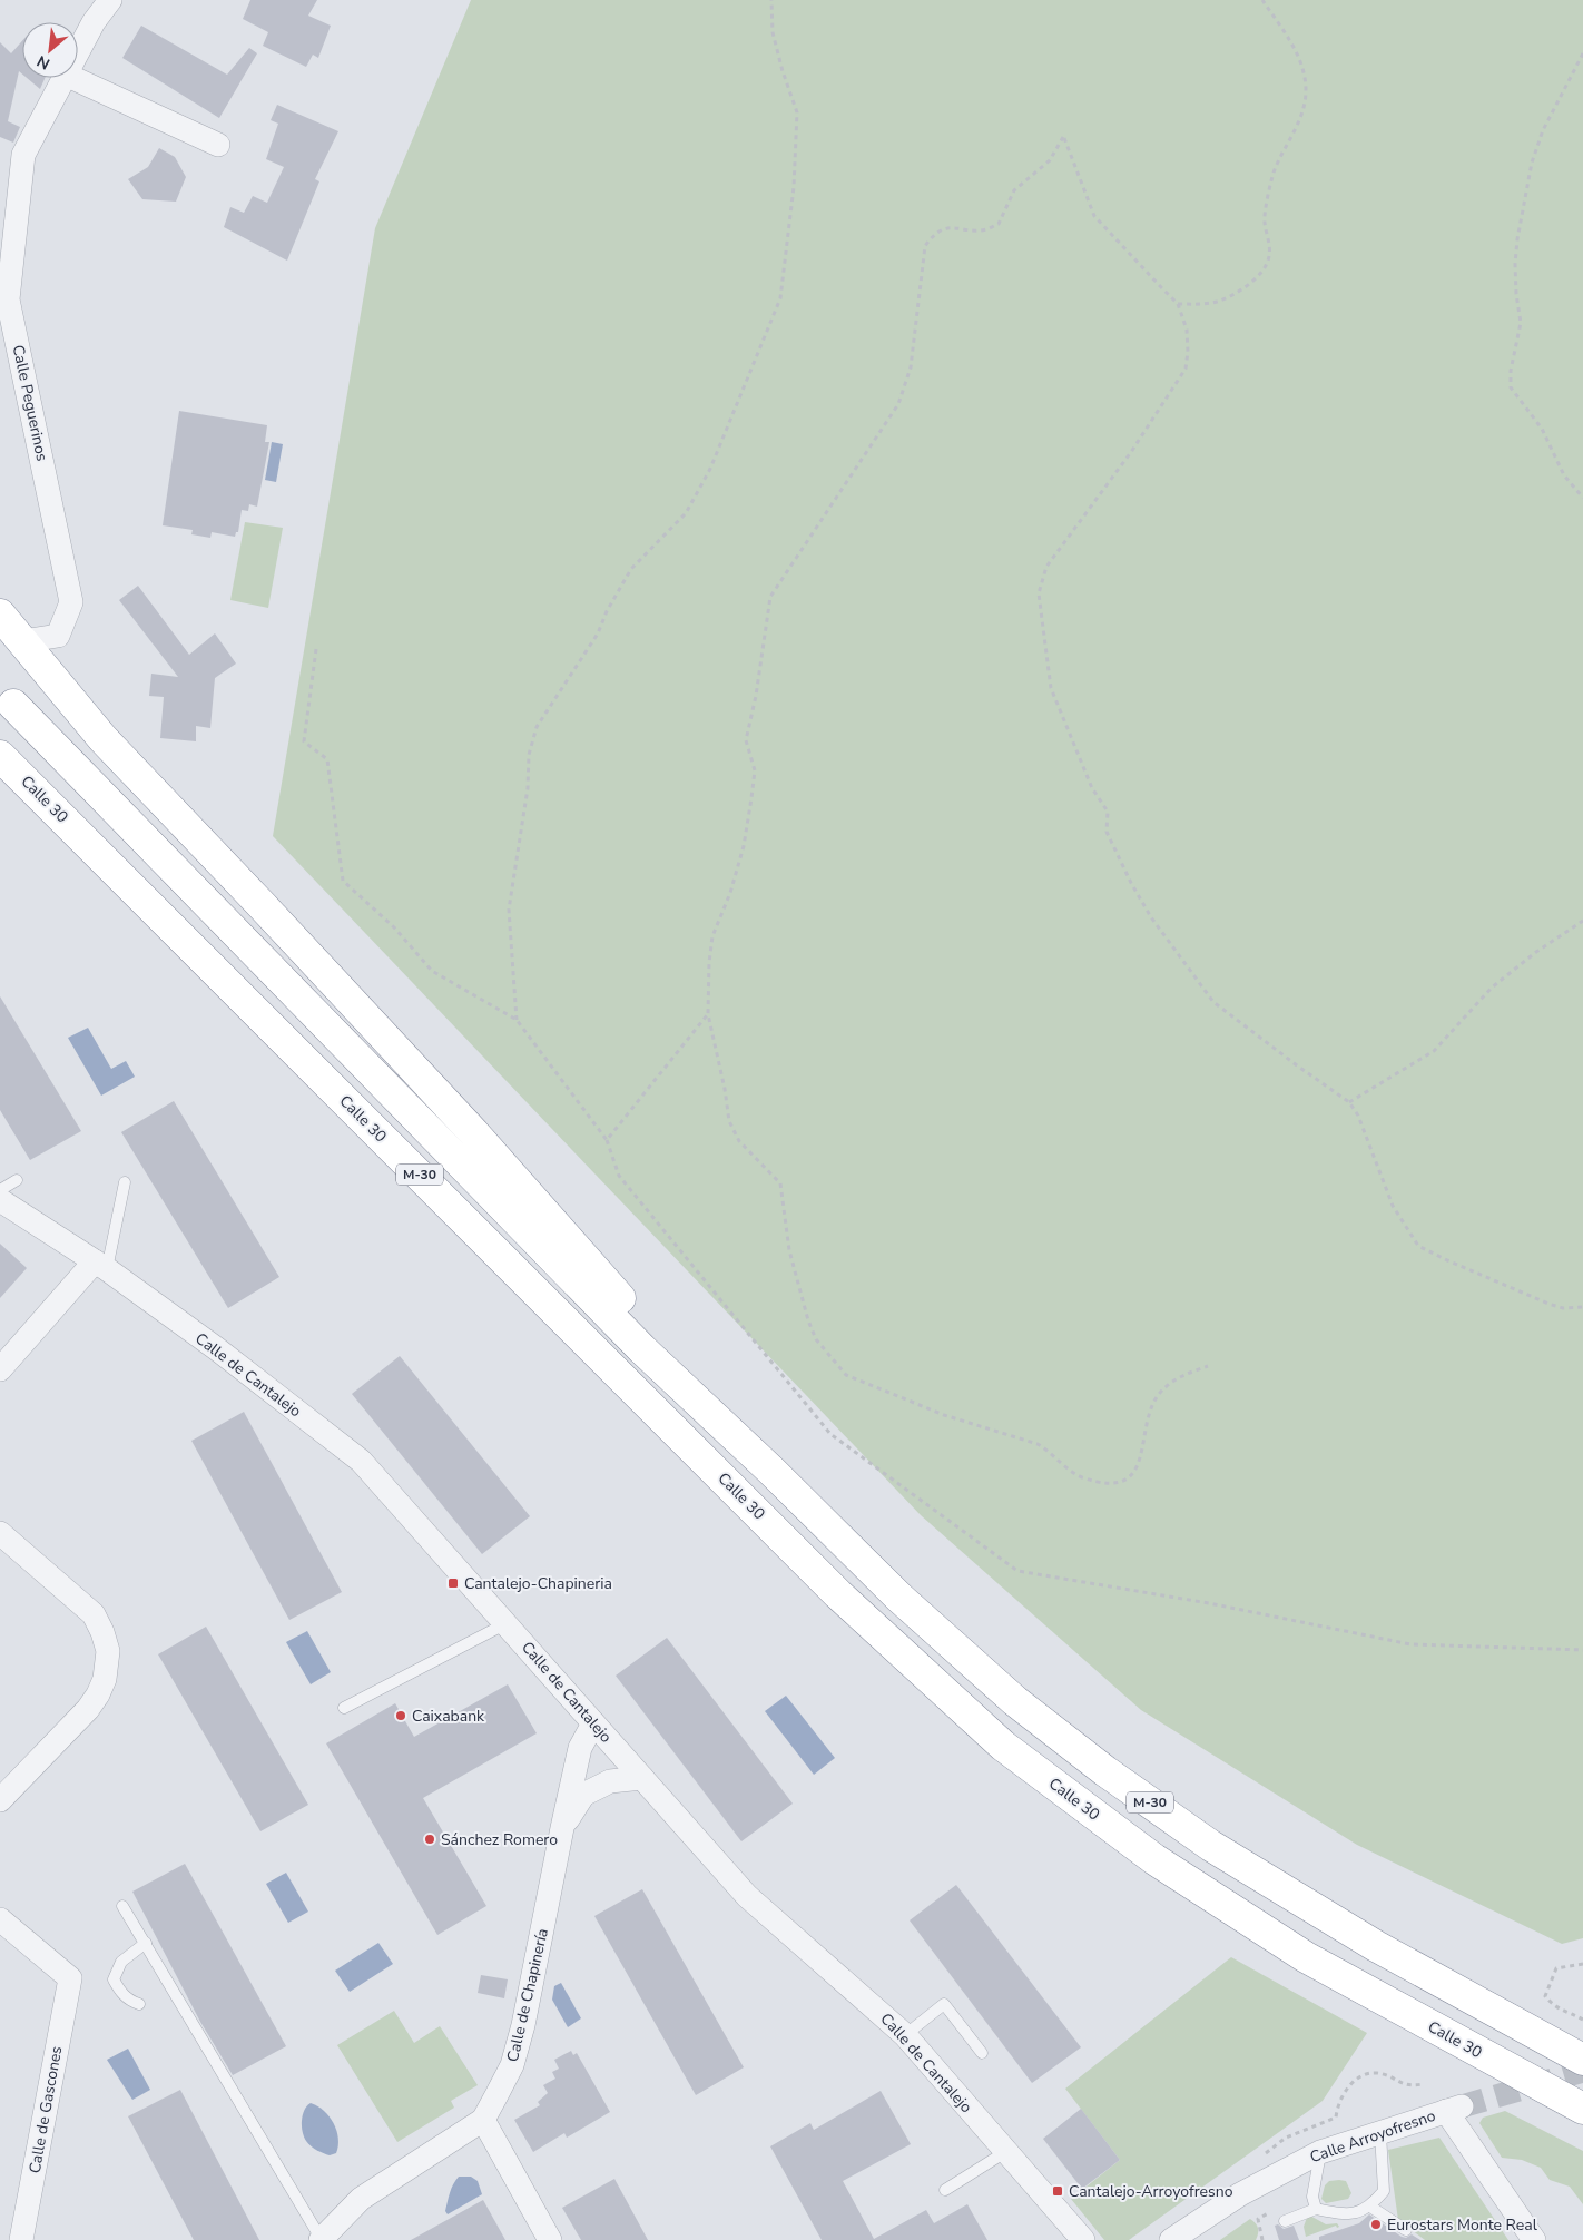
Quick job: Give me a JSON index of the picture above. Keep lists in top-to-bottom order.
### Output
{
  "streets": {
    "highway": ["Calle 30", "M-30"],
    "street": [
      "Calle Peguerinos",
      "Calle de Cantalejo",
      "Calle de Chapinería",
      "Calle de Gascones",
      "Calle Arroyofresno"
    ]
  },
  "crossings": [
    ["Calle de Cantalejo", "Calle de Chapinería"]
  ],
  "places": {
    "transit": ["Cantalejo-Chapineria", "Cantalejo-Arroyofresno"],
    "other": ["Caixabank", "Sánchez Romero", "Eurostars Monte Real"]
  },
  "north": "bottom left"
}
